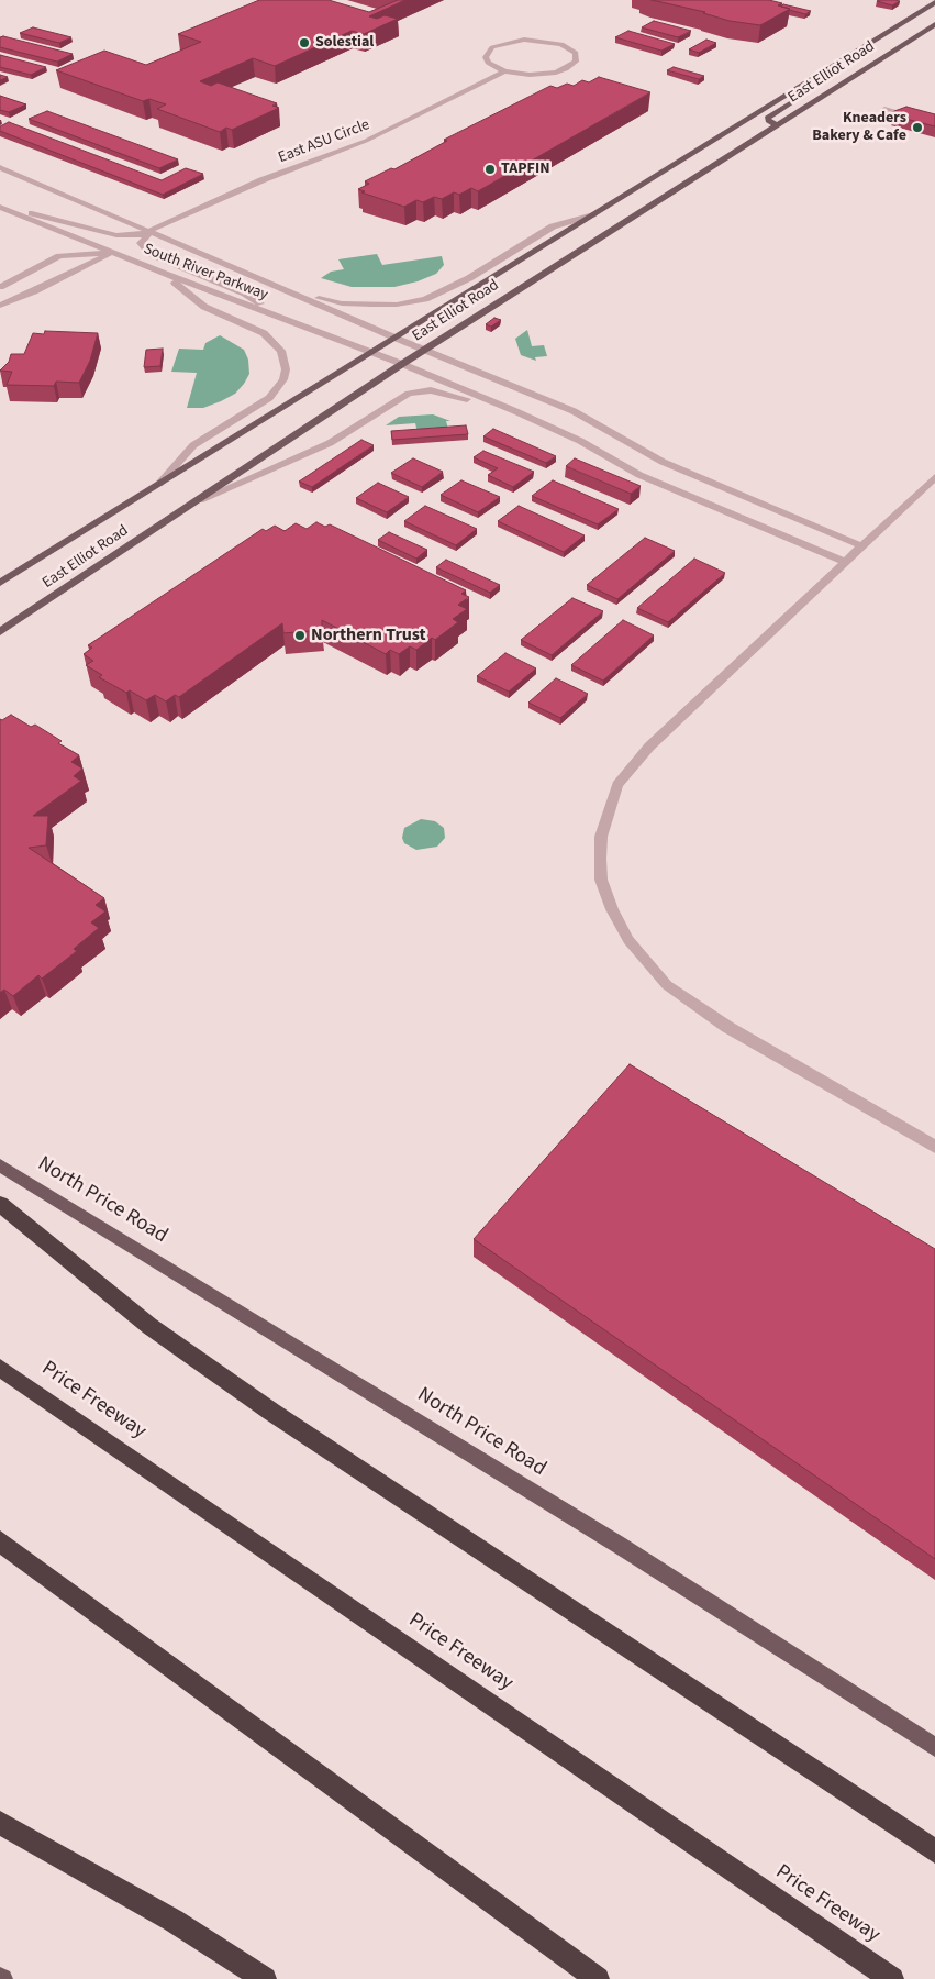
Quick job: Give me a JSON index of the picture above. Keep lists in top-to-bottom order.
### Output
{
  "streets": {
    "highway": ["Price Freeway"],
    "main road": ["East Elliot Road", "North Price Road"],
    "street": ["East ASU Circle", "South River Parkway"]
  },
  "crossings": [
    ["East Elliot Road", "South River Parkway"],
    ["East ASU Circle", "South River Parkway"]
  ],
  "places": [
    "Solestial",
    "Kneaders Bakery & Cafe",
    "TAPFIN",
    "Northern Trust"
  ]
}
